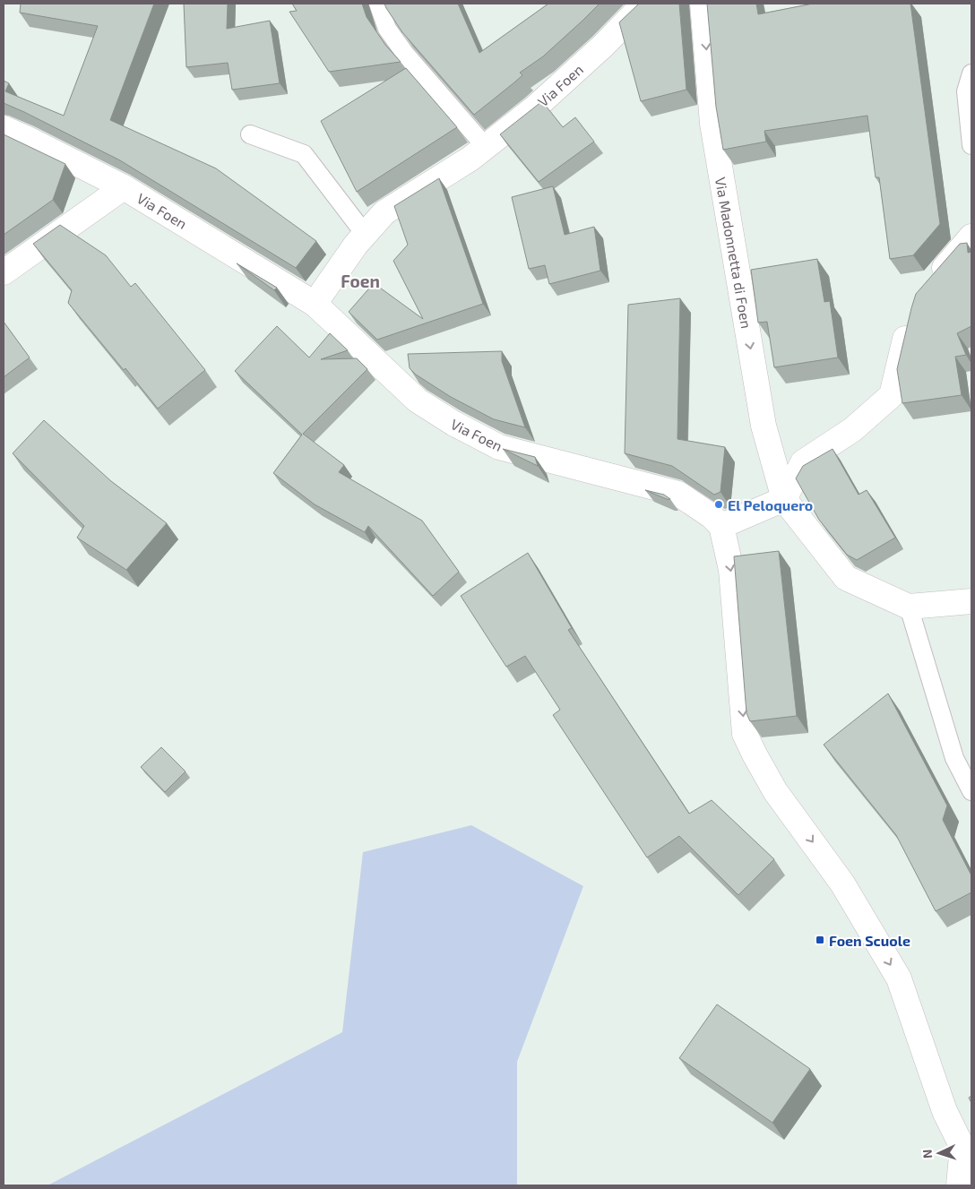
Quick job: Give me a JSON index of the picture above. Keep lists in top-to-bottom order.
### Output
{
  "streets": {
    "street": ["Via Foen", "Via Madonnetta di Foen"]
  },
  "one_way": ["Via Madonnetta di Foen"],
  "districts": ["Foen"],
  "places": {
    "other": ["El Peloquero"],
    "transit": ["Foen Scuole"]
  },
  "north": "left"
}
